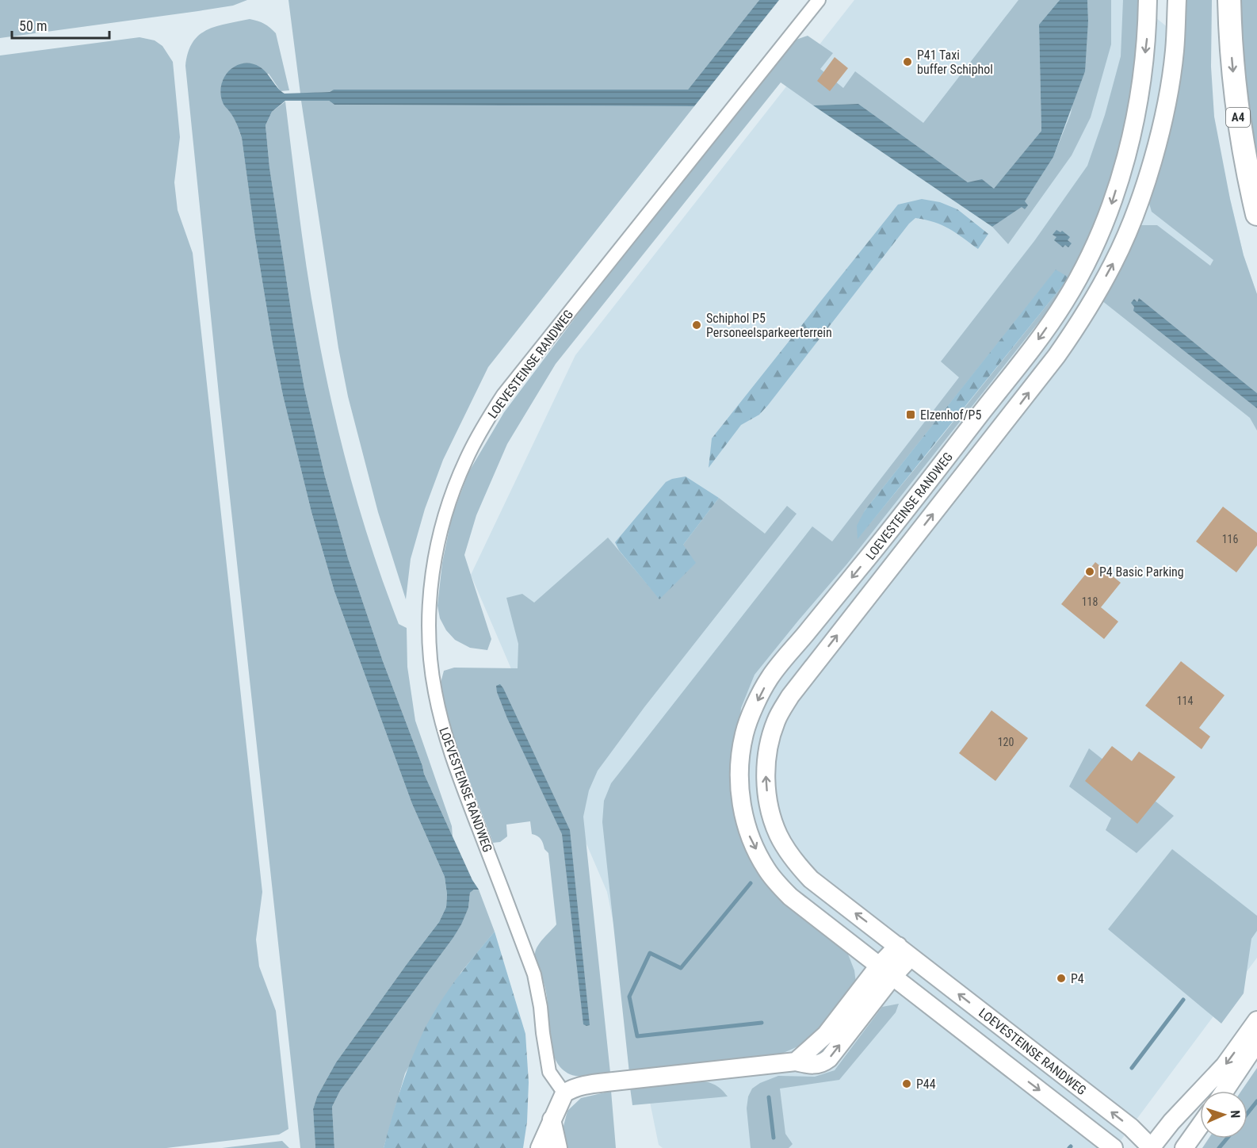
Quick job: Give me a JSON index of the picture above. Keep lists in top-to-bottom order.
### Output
{
  "streets": {
    "highway": ["A4"],
    "street": ["LOEVESTEINSE RANDWEG"]
  },
  "places": {
    "other": [
      "P41 Taxi buffer Schiphol",
      "Schiphol P5 Personeelsparkeerterrein",
      "P4 Basic Parking",
      "P4",
      "P44"
    ],
    "transit": ["Elzenhof/P5"]
  },
  "house_numbers": [
    "116",
    "118",
    "114",
    "120"
  ],
  "scale_bar": "50 m",
  "north": "right"
}
